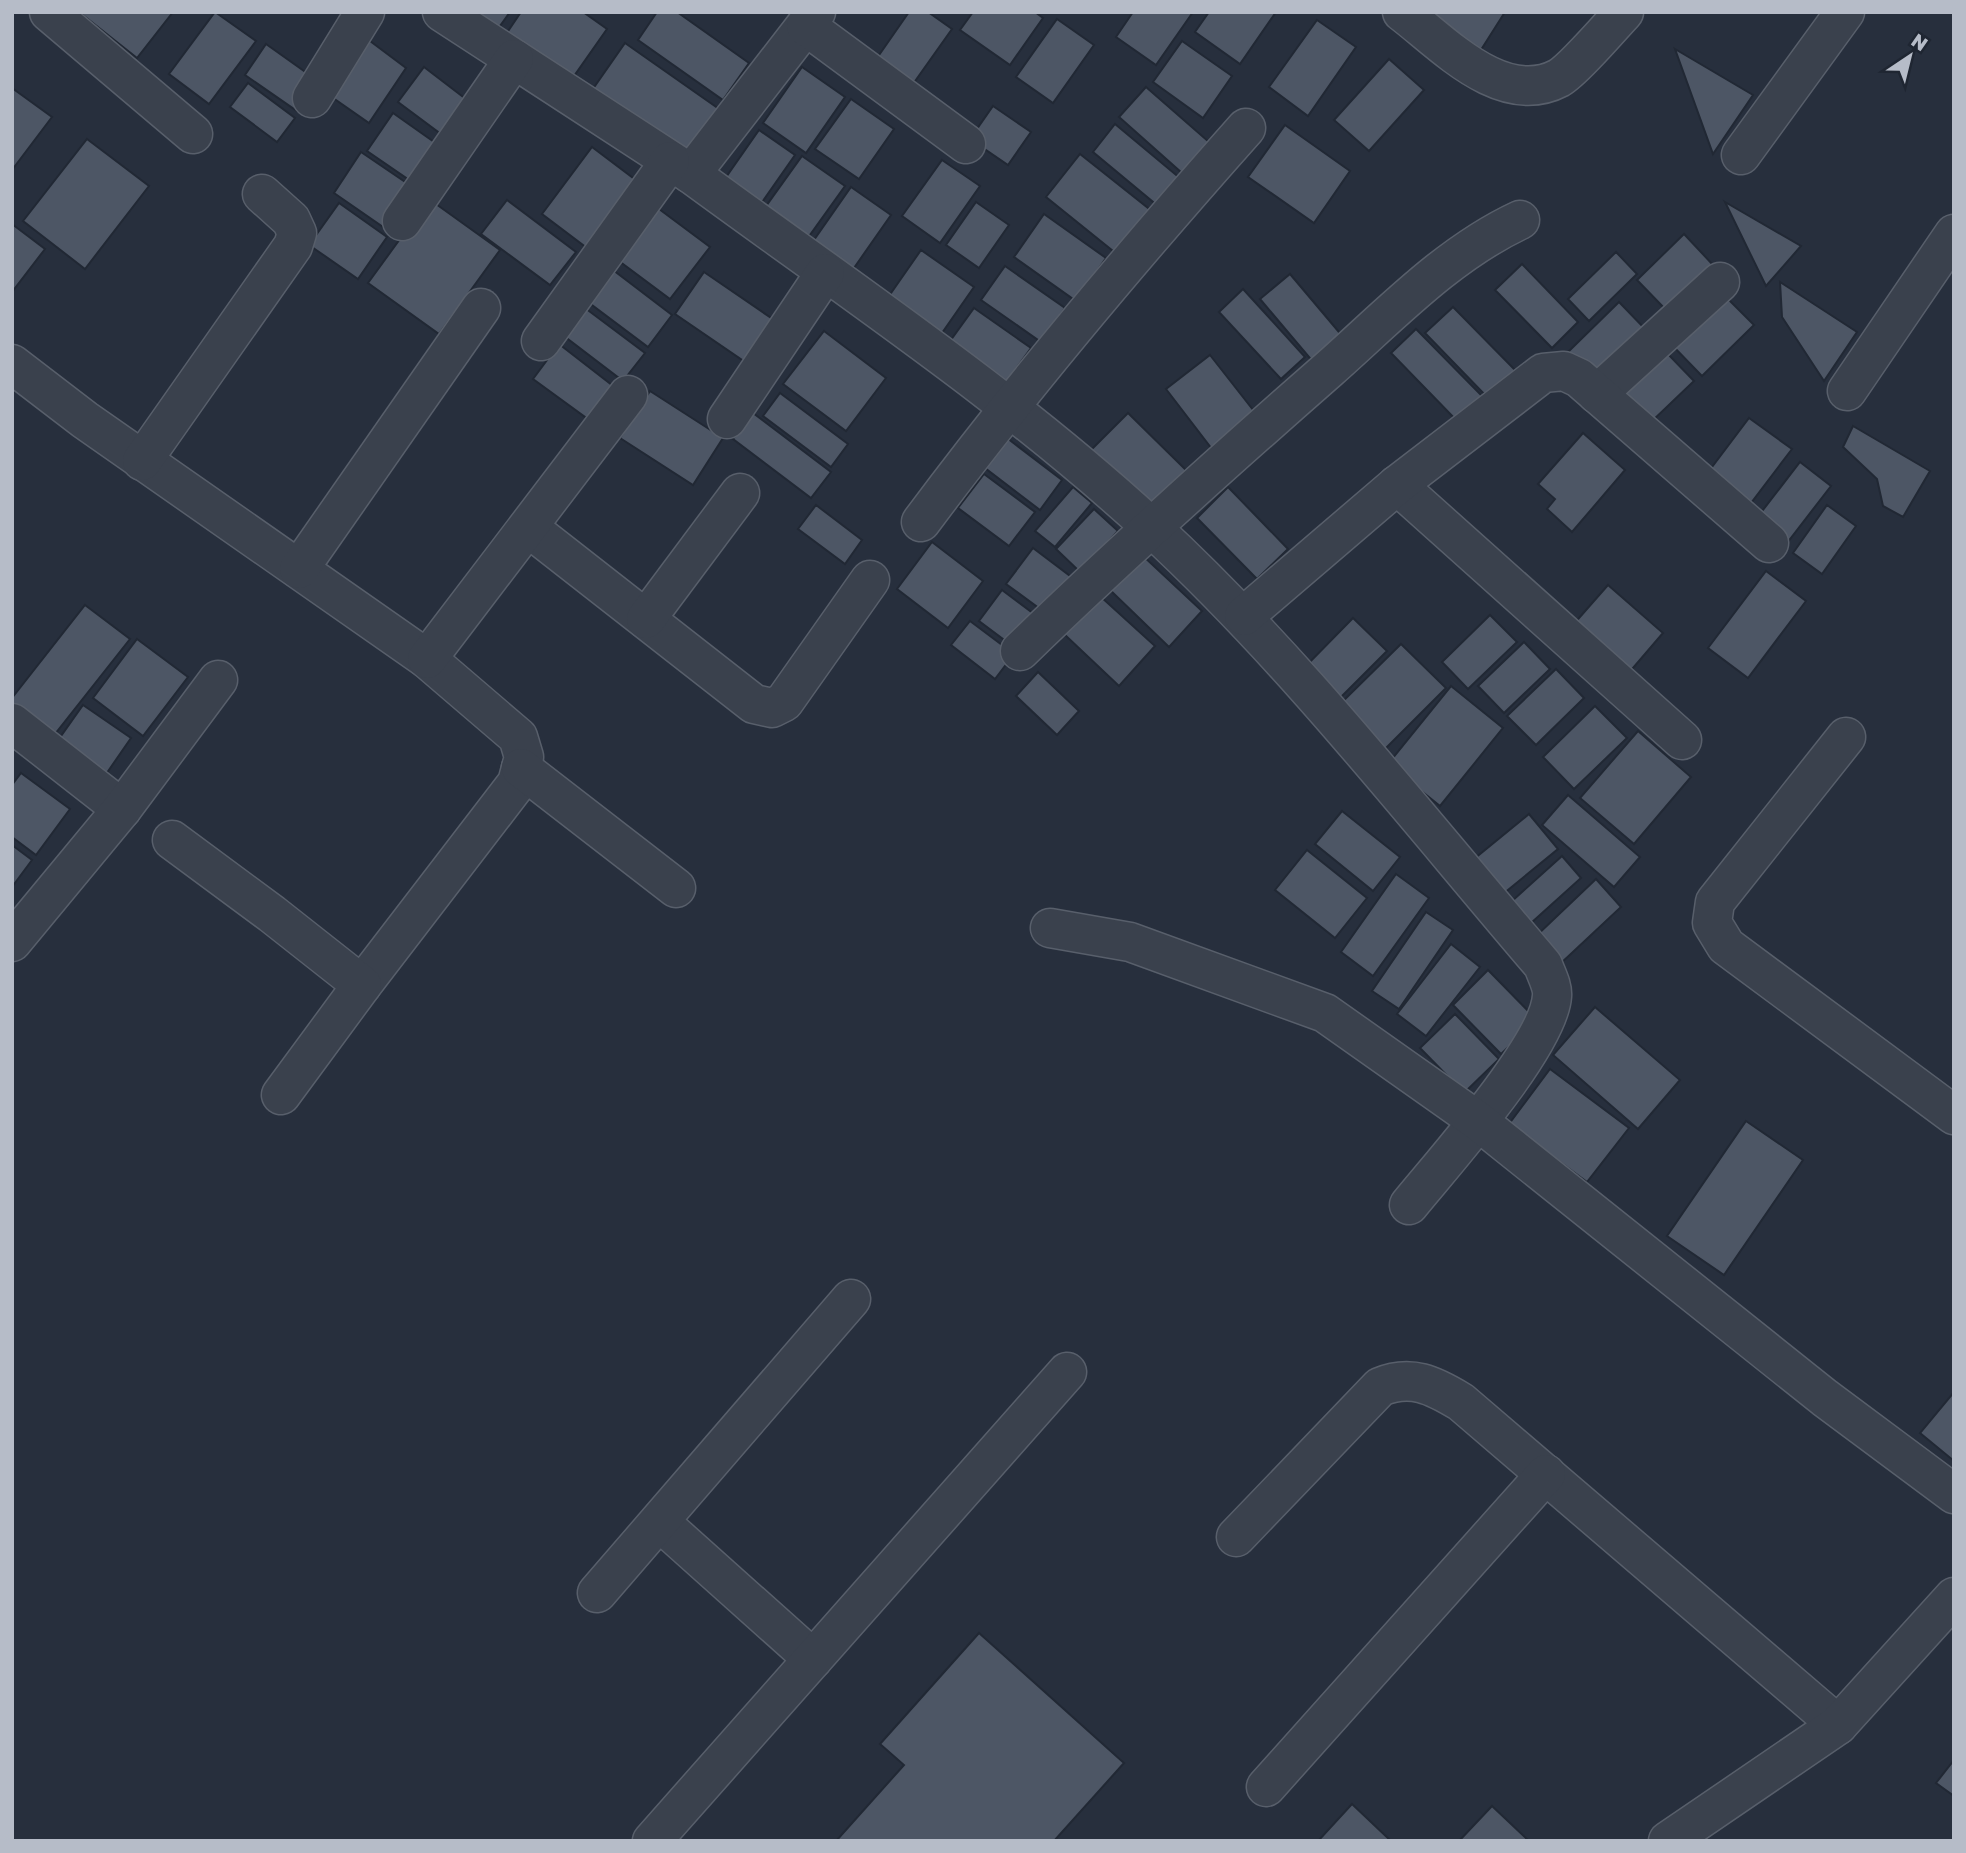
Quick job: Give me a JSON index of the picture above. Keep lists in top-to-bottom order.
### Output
{
  "north": "top right"
}
